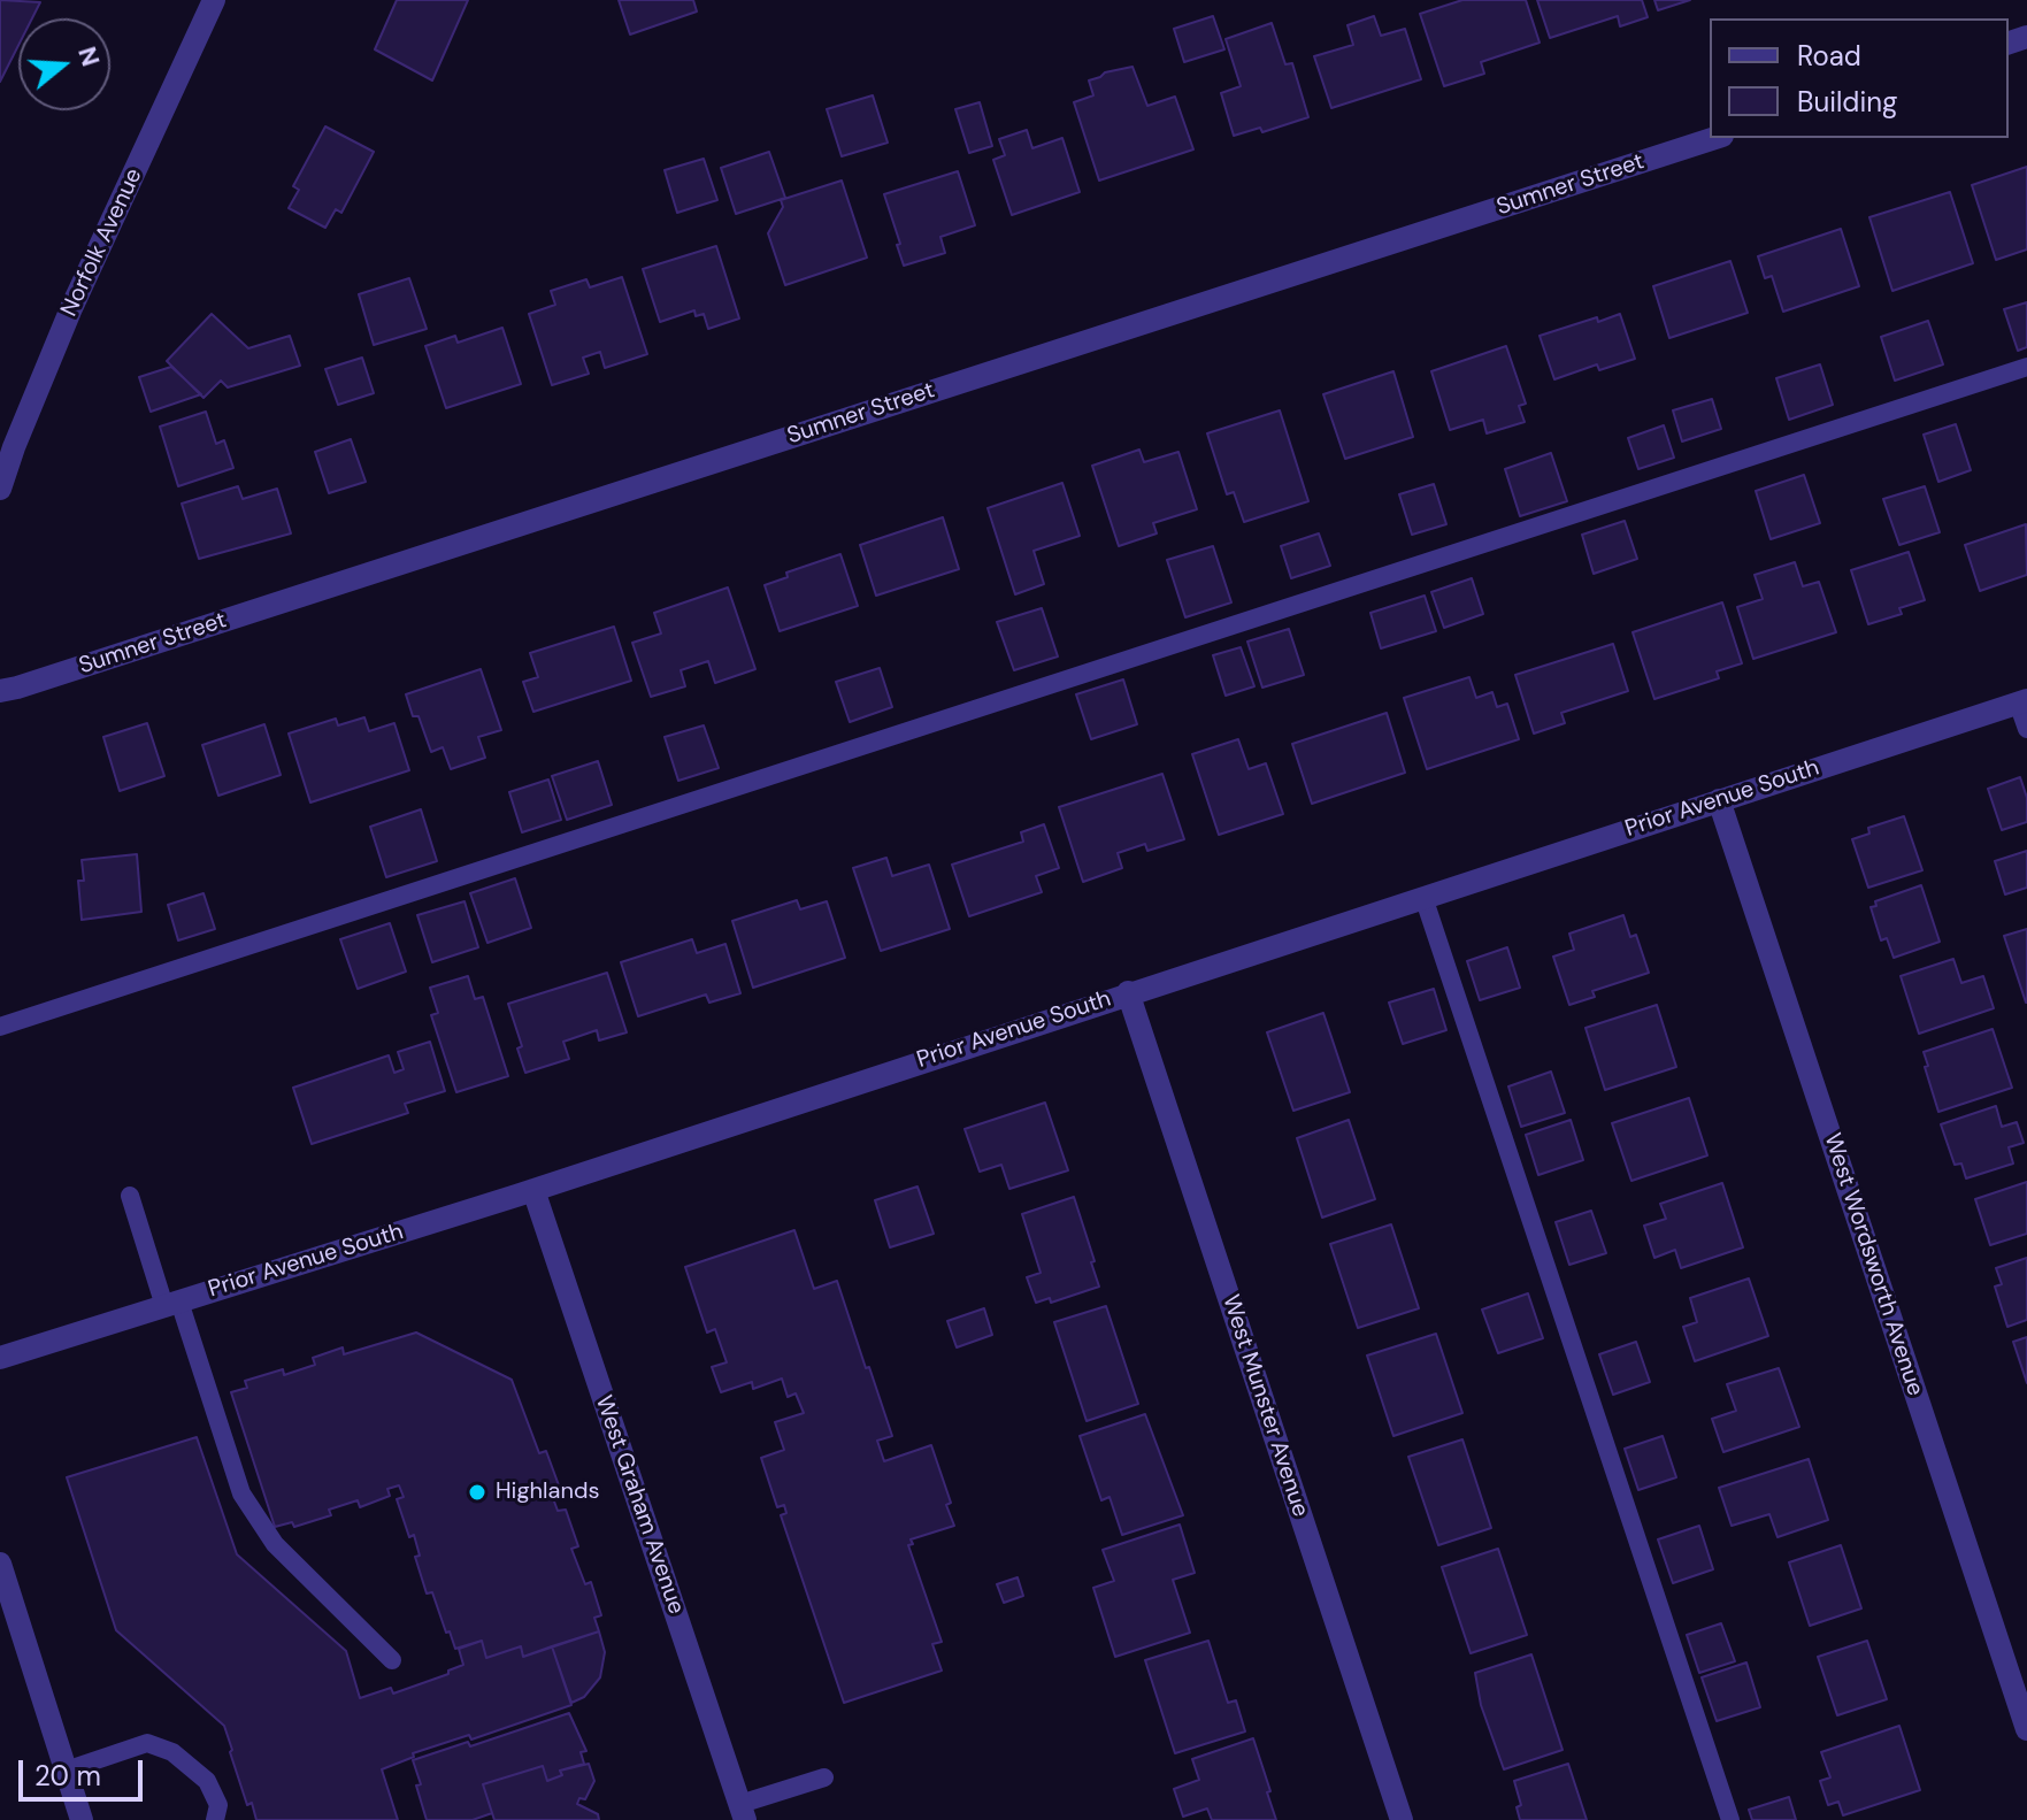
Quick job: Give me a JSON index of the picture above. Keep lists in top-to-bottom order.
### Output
{
  "streets": {
    "street": [
      "Sumner Street",
      "Norfolk Avenue",
      "Prior Avenue South",
      "West Wordsworth Avenue",
      "West Munster Avenue",
      "West Graham Avenue"
    ]
  },
  "crossings": [
    ["Prior Avenue South", "West Wordsworth Avenue"],
    ["Prior Avenue South", "West Munster Avenue"],
    ["Prior Avenue South", "West Graham Avenue"]
  ],
  "places": ["Highlands"],
  "legend": ["Road", "Building"],
  "scale_bar": "20 m",
  "north": "right"
}
